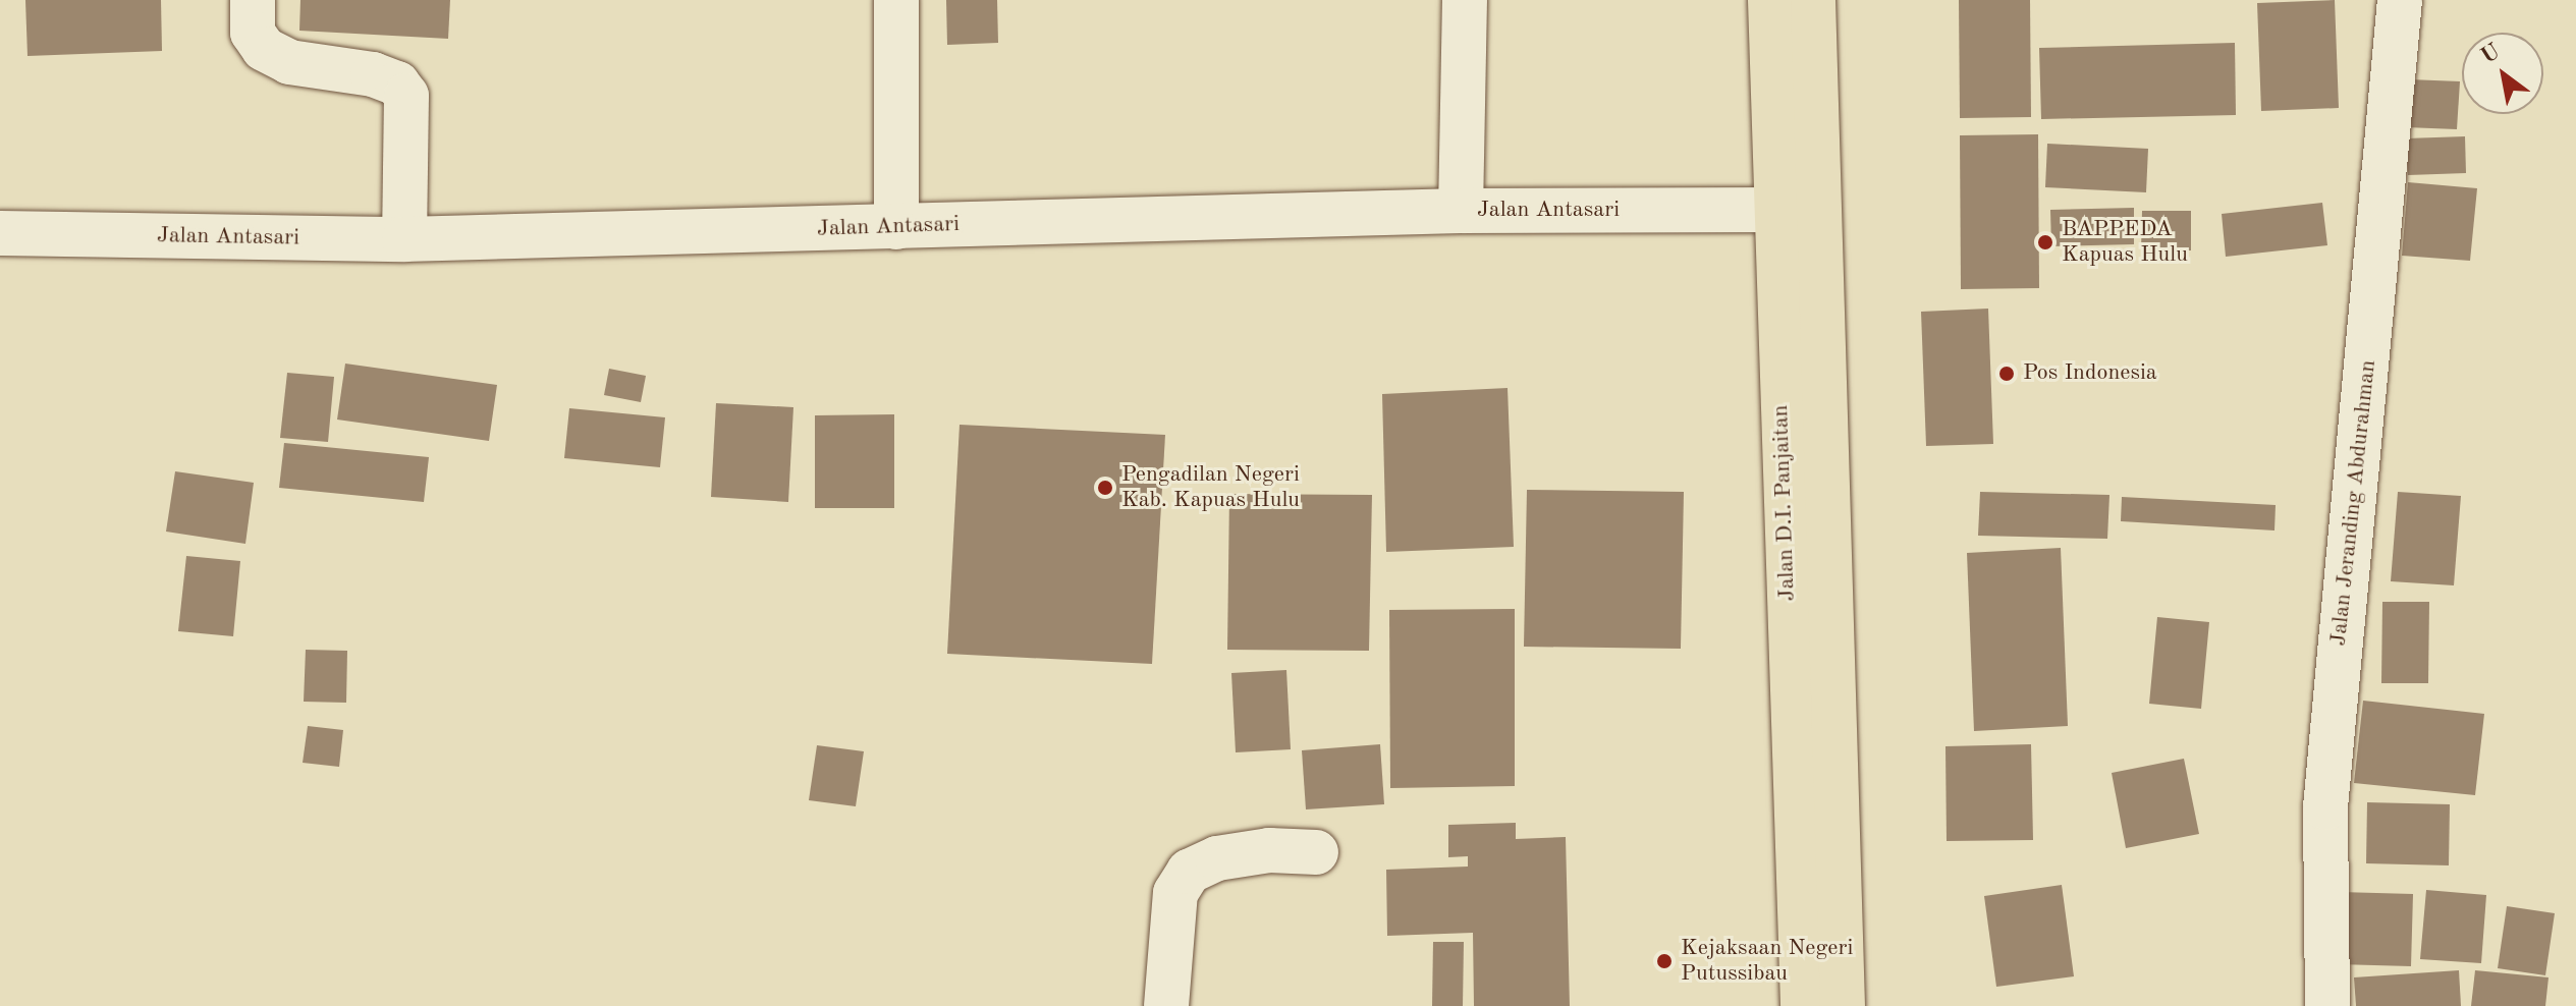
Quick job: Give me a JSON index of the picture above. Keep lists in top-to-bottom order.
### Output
{
  "streets": {
    "highway": ["Jalan D.I. Panjaitan"],
    "street": ["Jalan Antasari", "Jalan Jeranding Abdurahman"]
  },
  "crossings": [
    ["Jalan Antasari", "Jalan D.I. Panjaitan"]
  ],
  "places": [
    "BAPPEDA Kapuas Hulu",
    "Pos Indonesia",
    "Pengadilan Negeri Kab. Kapuas Hulu",
    "Kejaksaan Negeri Putussibau"
  ],
  "north": "top left"
}
